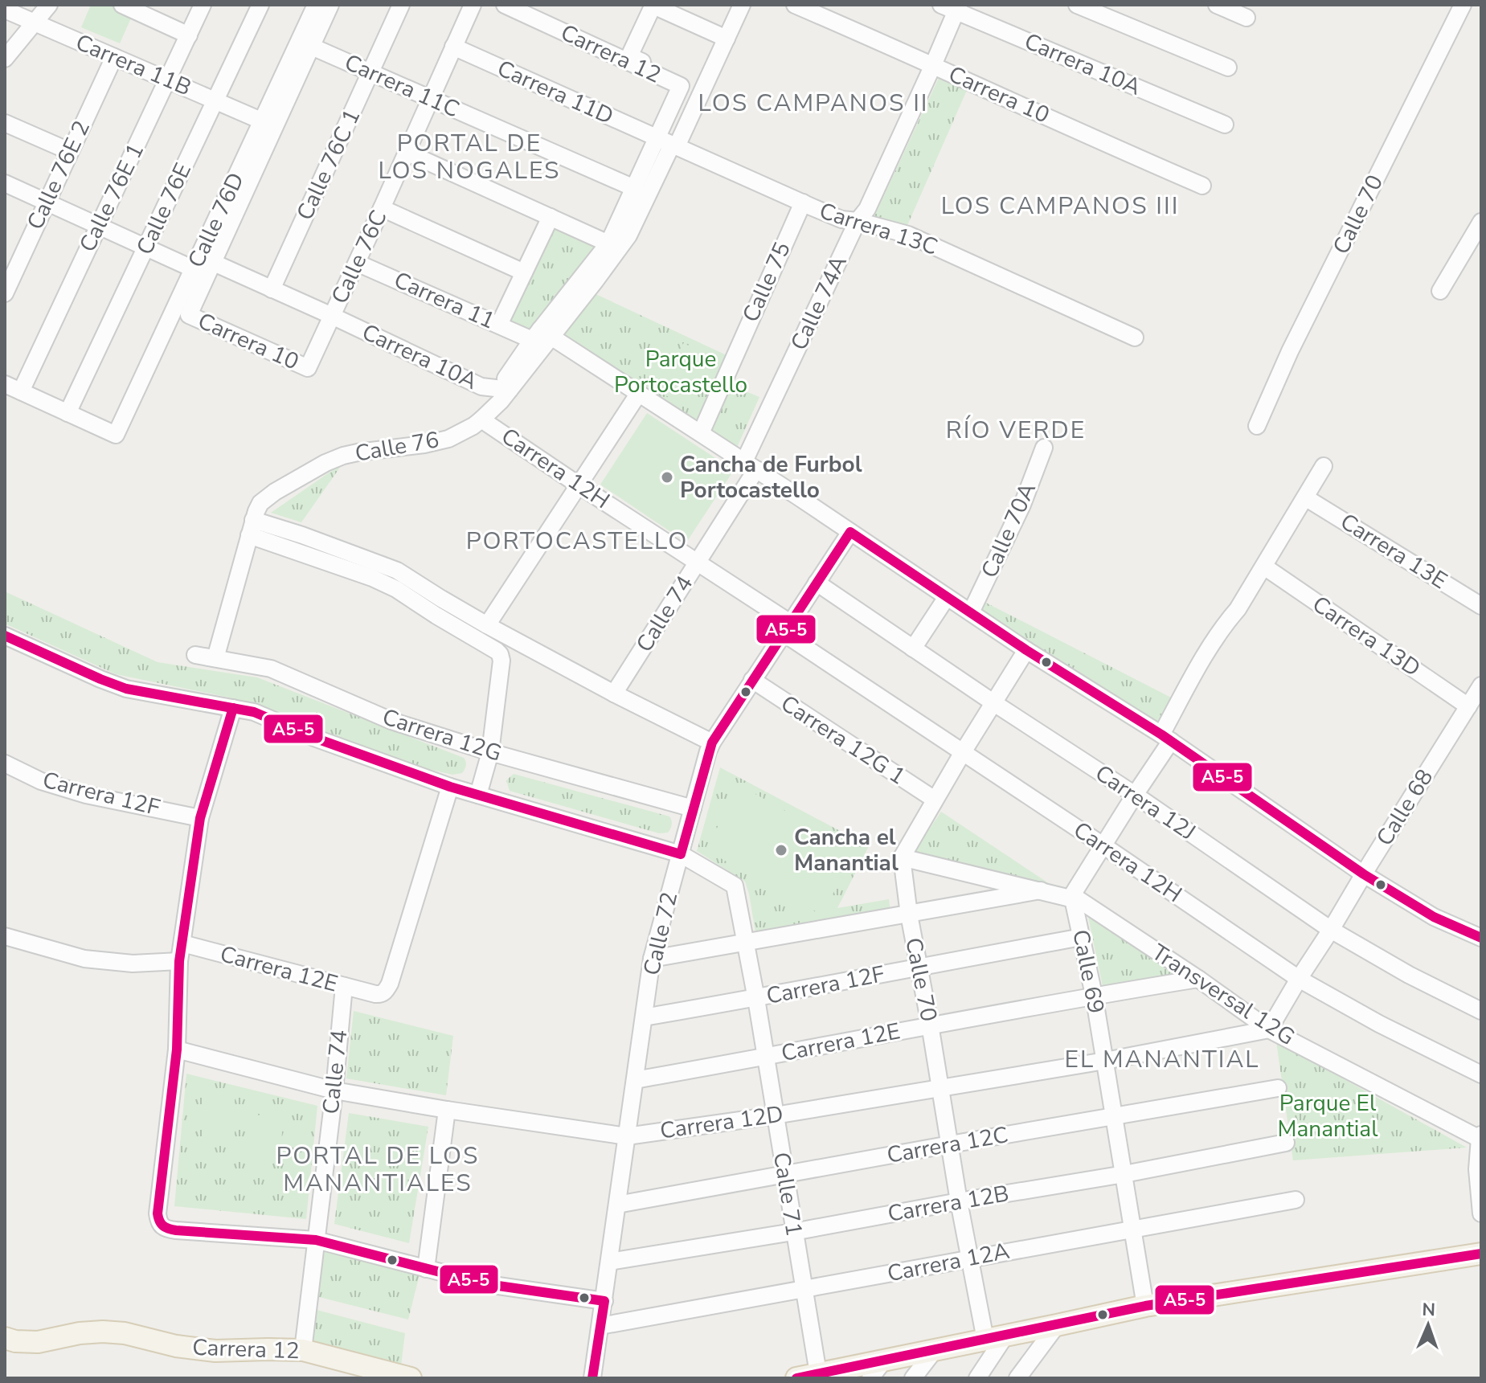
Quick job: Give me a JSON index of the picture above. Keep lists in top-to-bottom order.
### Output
{
  "streets": {
    "main road": ["Carrera 12"],
    "street": [
      "Carrera 10A",
      "Carrera 11B",
      "Carrera 11C",
      "Carrera 11D",
      "Carrera 10",
      "Calle 76C 1",
      "Calle 76E 2",
      "Calle 76E 1",
      "Calle 76E",
      "Calle 70",
      "Calle 76D",
      "Carrera 13C",
      "Calle 76C",
      "Calle 75",
      "Carrera 11",
      "Calle 74A",
      "Calle 76",
      "Carrera 12H",
      "Calle 70A",
      "Carrera 13E",
      "Calle 74",
      "Carrera 13D",
      "Carrera 12G",
      "Carrera 12G 1",
      "Carrera 12F",
      "Carrera 12J",
      "Calle 68",
      "Calle 72",
      "Carrera 12E",
      "Calle 69",
      "Transversal 12G",
      "Carrera 12D",
      "Carrera 12C",
      "Calle 71",
      "Carrera 12B",
      "Carrera 12A"
    ]
  },
  "crossings": [
    ["Carrera 12", "Calle 76"],
    ["Carrera 12", "Calle 74"],
    ["Carrera 10A", "Calle 76C 1"],
    ["Carrera 10A", "Calle 76D"],
    ["Carrera 10A", "Calle 76C"],
    ["Carrera 10A", "Calle 74A"],
    ["Carrera 10A", "Calle 76"],
    ["Carrera 11B", "Calle 76E 2"],
    ["Carrera 11B", "Calle 76E 1"],
    ["Carrera 11B", "Calle 76E"],
    ["Carrera 11B", "Calle 76D"],
    ["Carrera 11C", "Calle 76C 1"],
    ["Carrera 11C", "Calle 76D"],
    ["Carrera 11C", "Calle 76C"],
    ["Carrera 11C", "Calle 76"],
    ["Carrera 11D", "Carrera 13C"],
    ["Carrera 11D", "Calle 76C"],
    ["Carrera 11D", "Calle 76"],
    ["Carrera 10", "Calle 76D"],
    ["Carrera 10", "Calle 76C"],
    ["Carrera 10", "Calle 74A"],
    ["Calle 76E", "Calle 76D"],
    ["Calle 70", "Carrera 12F"],
    ["Calle 70", "Carrera 12E"],
    ["Calle 70", "Transversal 12G"],
    ["Calle 70", "Carrera 12D"],
    ["Calle 70", "Carrera 12C"],
    ["Calle 70", "Carrera 12B"],
    ["Calle 70", "Carrera 12A"],
    ["Carrera 13C", "Calle 75"],
    ["Carrera 13C", "Calle 74A"],
    ["Carrera 13C", "Calle 76"],
    ["Calle 76C", "Carrera 11"],
    ["Calle 75", "Carrera 11"],
    ["Carrera 11", "Calle 74A"],
    ["Carrera 11", "Calle 76"],
    ["Carrera 11", "Calle 70A"],
    ["Carrera 11", "Calle 74"],
    ["Carrera 11", "Calle 68"],
    ["Carrera 11", "Calle 72"],
    ["Calle 74A", "Calle 74"],
    ["Calle 76", "Carrera 12H"],
    ["Calle 76", "Carrera 12G"],
    ["Carrera 12H", "Calle 74"],
    ["Carrera 12H", "Calle 68"],
    ["Carrera 12H", "Calle 72"],
    ["Calle 74", "Carrera 12E"],
    ["Calle 74", "Carrera 12D"],
    ["Carrera 13D", "Calle 68"],
    ["Carrera 12G", "Calle 72"],
    ["Carrera 12G", "Carrera 12E"],
    ["Carrera 12G", "Calle 71"],
    ["Carrera 12G 1", "Calle 72"],
    ["Carrera 12F", "Calle 72"],
    ["Carrera 12F", "Calle 69"],
    ["Carrera 12F", "Calle 71"],
    ["Carrera 12J", "Calle 68"],
    ["Carrera 12J", "Calle 72"],
    ["Calle 68", "Transversal 12G"],
    ["Calle 68", "Carrera 12D"],
    ["Calle 72", "Carrera 12E"],
    ["Calle 72", "Carrera 12D"],
    ["Calle 72", "Carrera 12C"],
    ["Calle 72", "Calle 71"],
    ["Calle 72", "Carrera 12B"],
    ["Calle 72", "Carrera 12A"],
    ["Carrera 12E", "Calle 69"],
    ["Carrera 12E", "Transversal 12G"],
    ["Carrera 12E", "Calle 71"],
    ["Calle 69", "Transversal 12G"],
    ["Calle 69", "Carrera 12D"],
    ["Calle 69", "Carrera 12C"],
    ["Calle 69", "Carrera 12B"],
    ["Calle 69", "Carrera 12A"],
    ["Transversal 12G", "Carrera 12D"],
    ["Carrera 12D", "Calle 71"],
    ["Carrera 12C", "Calle 71"],
    ["Calle 71", "Carrera 12B"],
    ["Calle 71", "Carrera 12A"]
  ],
  "districts": [
    "LOS CAMPANOS II",
    "PORTAL DE LOS NOGALES",
    "LOS CAMPANOS III",
    "RÍO VERDE",
    "PORTOCASTELLO",
    "EL MANANTIAL",
    "PORTAL DE LOS MANANTIALES"
  ],
  "parks": ["Parque Portocastello", "Parque El Manantial"],
  "places": ["Cancha de Furbol Portocastello", "Cancha el Manantial"],
  "lines": ["transit line A5-5"],
  "north": "top"
}
